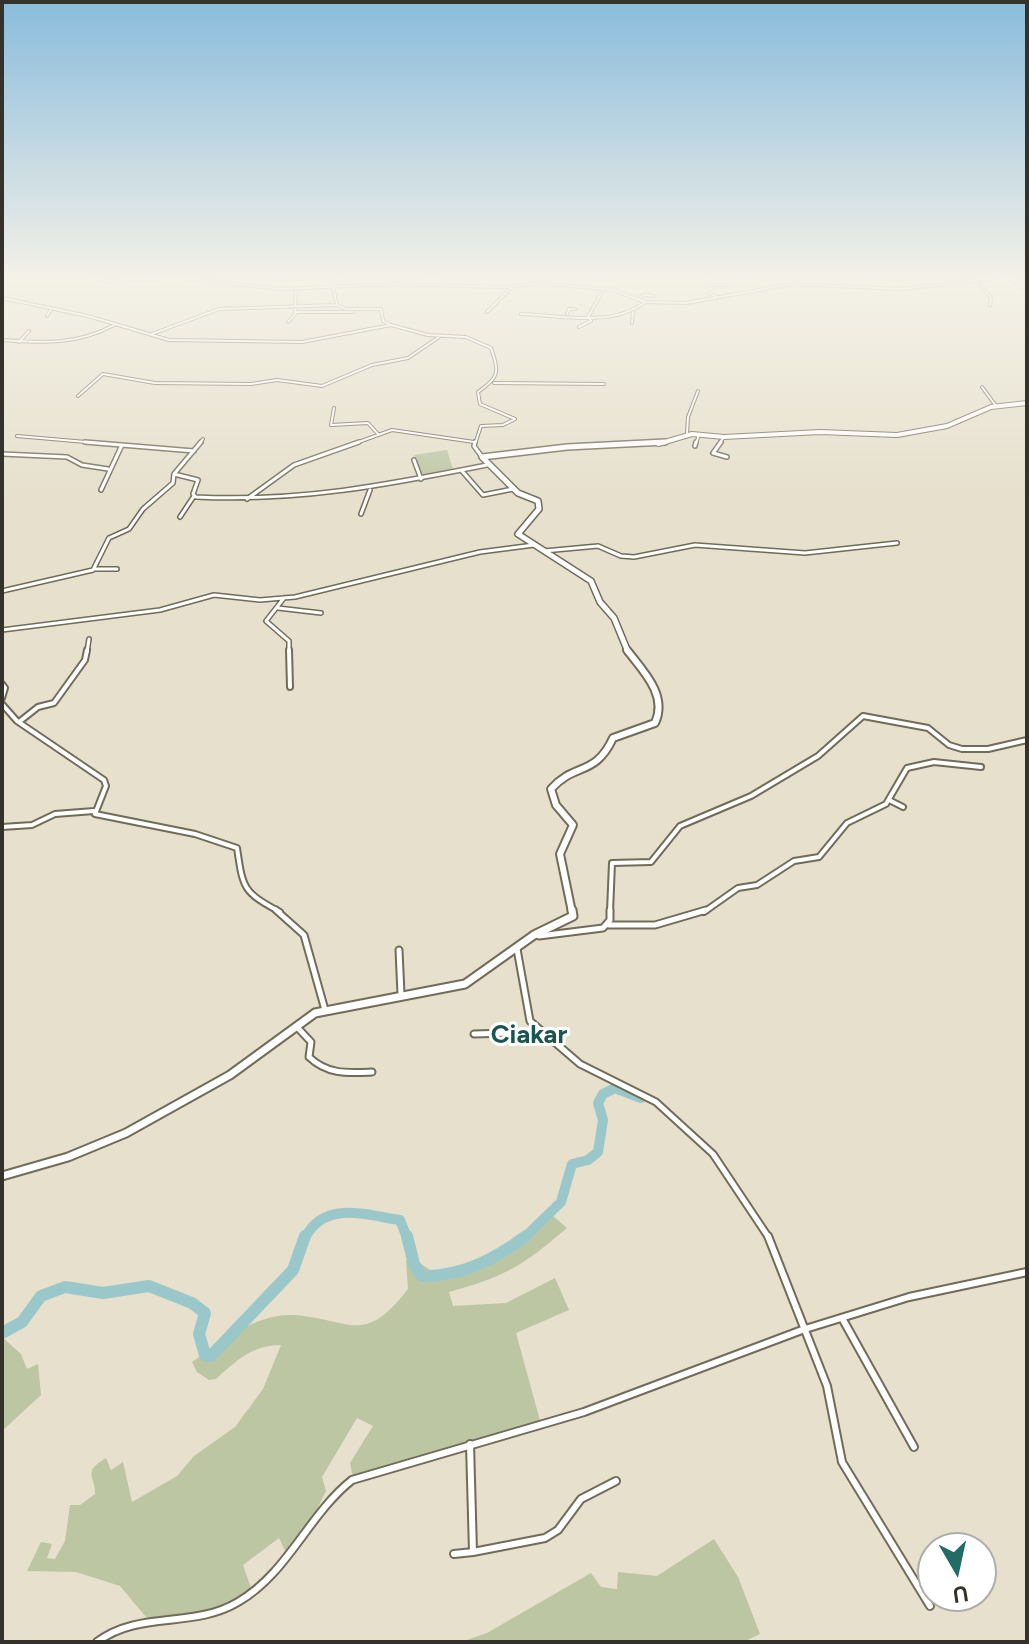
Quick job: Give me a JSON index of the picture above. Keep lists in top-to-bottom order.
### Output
{
  "districts": ["Ciakar"],
  "north": "bottom"
}
